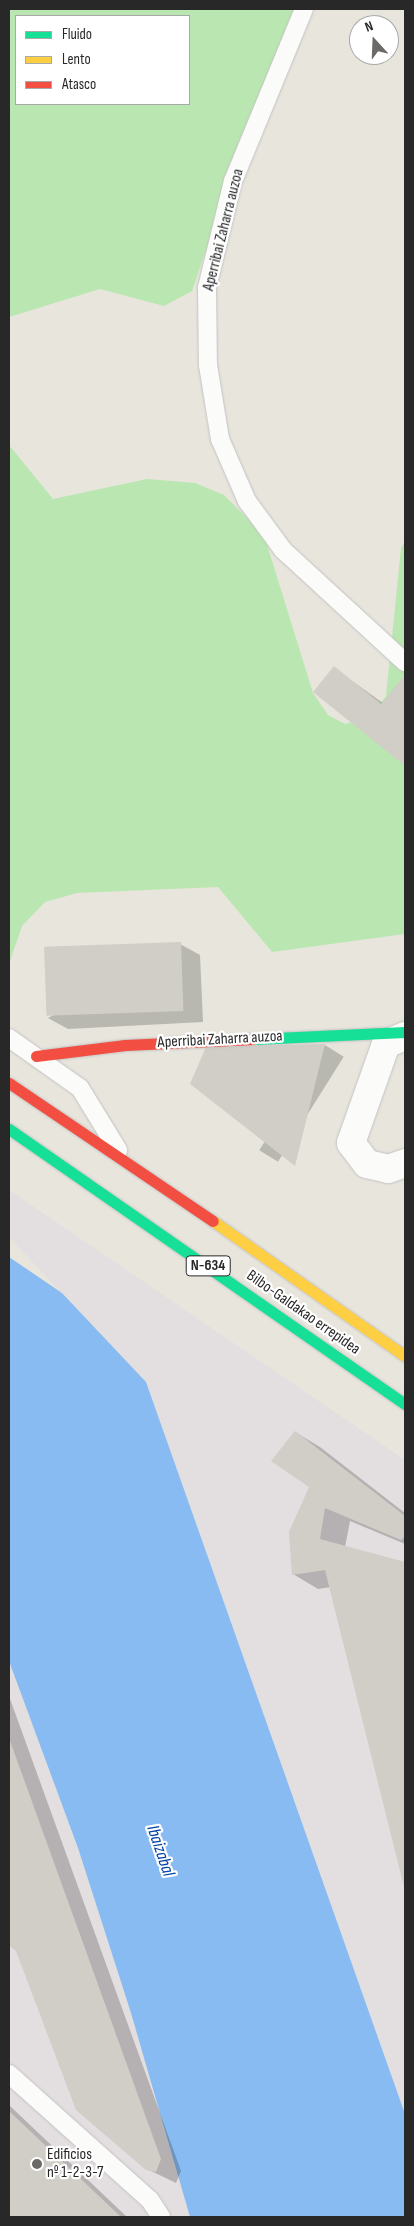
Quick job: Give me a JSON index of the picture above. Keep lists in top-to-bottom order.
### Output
{
  "streets": {
    "main road": ["Aperribai Zaharra auzoa", "N-634", "Bilbo-Galdakao errepidea"]
  },
  "water": ["Ibaizabal"],
  "places": ["Edificios nº 1-2-3-7"],
  "legend": ["Fluido", "Lento", "Atasco"],
  "north": "top"
}
